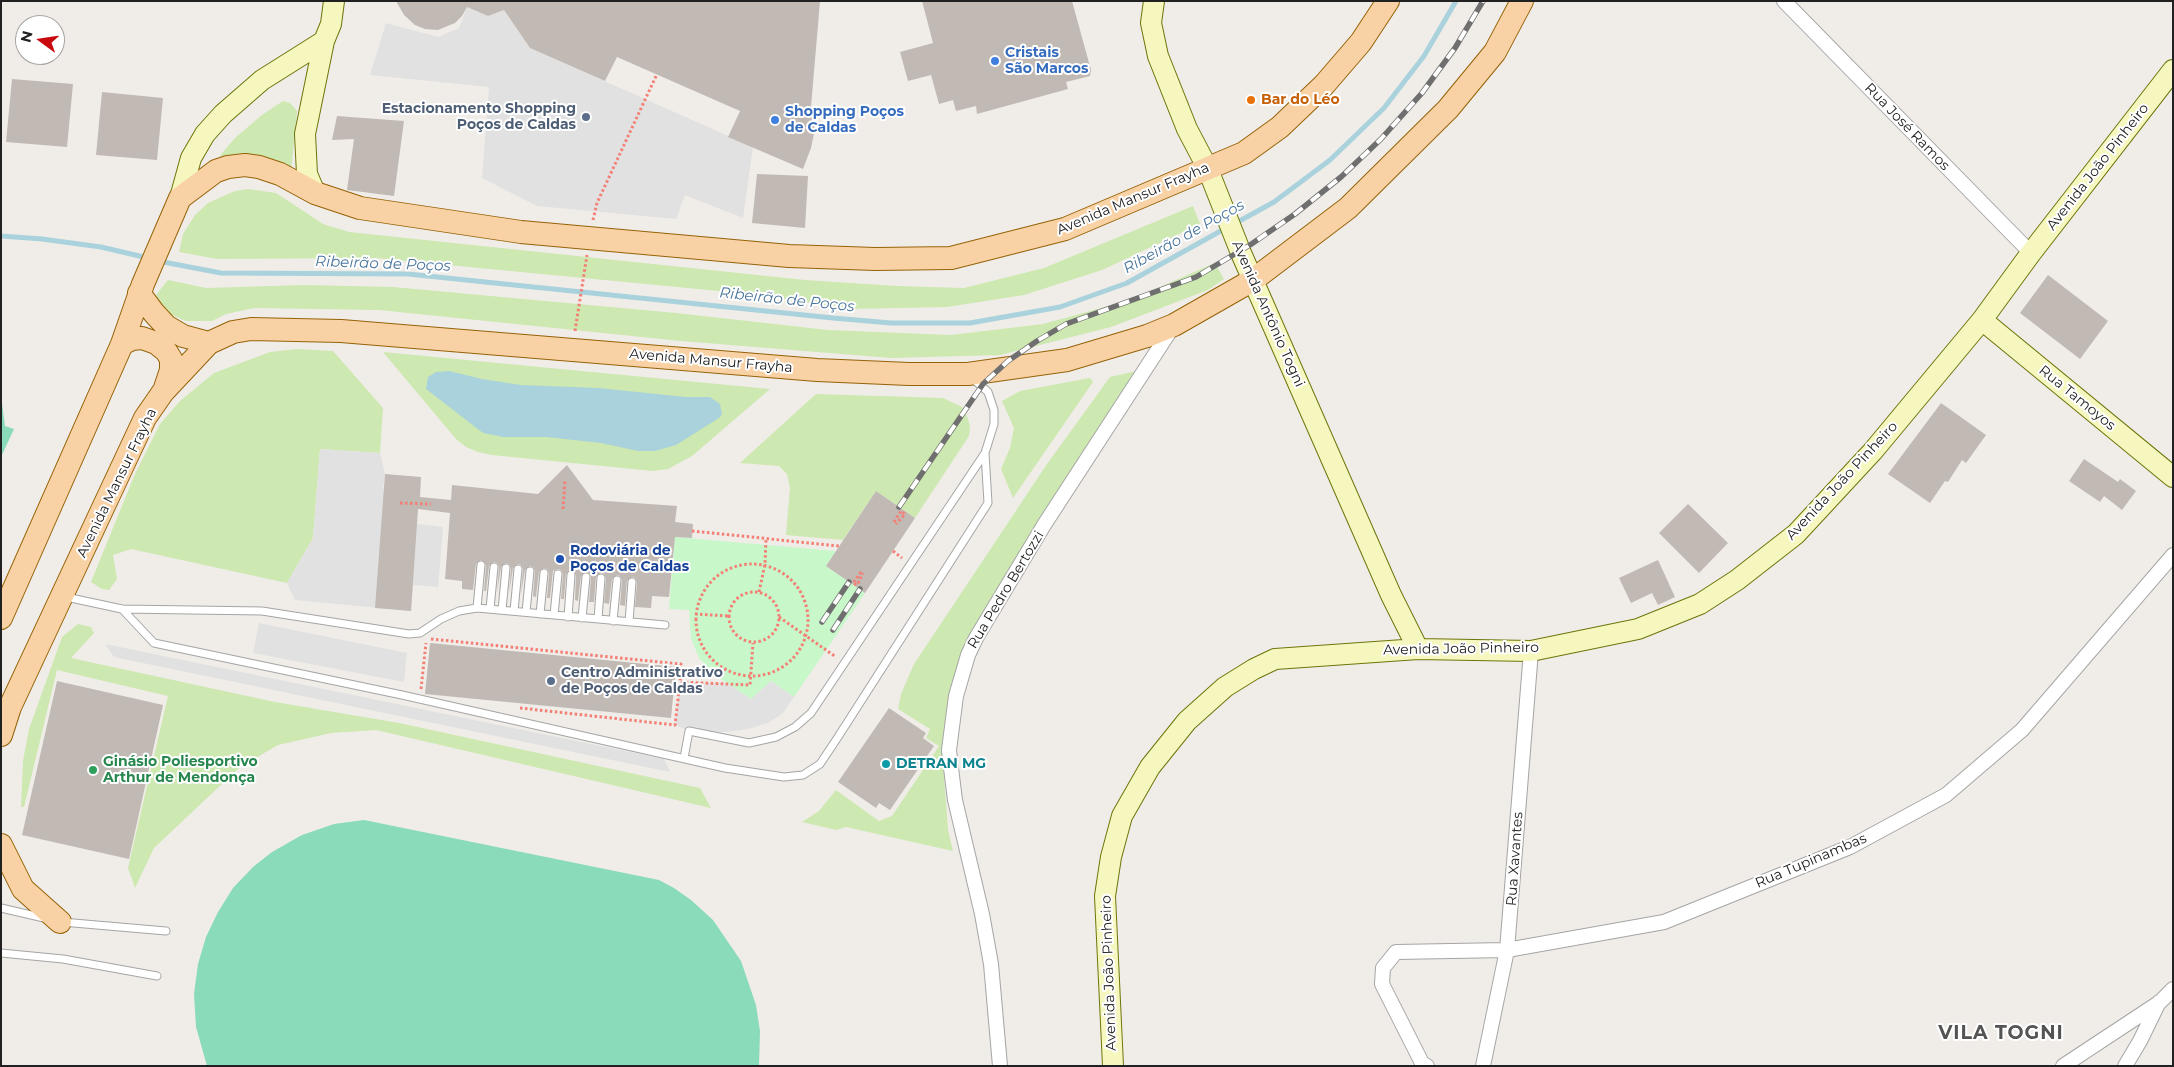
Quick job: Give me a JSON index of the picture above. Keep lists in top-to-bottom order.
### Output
{
  "streets": {
    "main road": ["Avenida Mansur Frayha"],
    "street": [
      "Rua José Ramos",
      "Avenida João Pinheiro",
      "Avenida Antônio Togni",
      "Rua Tamoyos",
      "Rua Pedro Bertozzi",
      "Rua Xavantes",
      "Rua Tupinambas"
    ]
  },
  "crossings": [
    ["Rua José Ramos", "Avenida João Pinheiro"],
    ["Avenida João Pinheiro", "Avenida Antônio Togni"],
    ["Avenida João Pinheiro", "Rua Tamoyos"],
    ["Avenida João Pinheiro", "Rua Xavantes"],
    ["Avenida Mansur Frayha", "Avenida Antônio Togni"],
    ["Avenida Mansur Frayha", "Rua Pedro Bertozzi"],
    ["Rua Xavantes", "Rua Tupinambas"]
  ],
  "districts": ["VILA TOGNI"],
  "water": ["Ribeirão de Poços"],
  "places": [
    "Cristais São Marcos",
    "Bar do Léo",
    "Estacionamento Shopping Poços de Caldas",
    "Shopping Poços de Caldas",
    "Rodoviária de Poços de Caldas",
    "Centro Administrativo de Poços de Caldas",
    "DETRAN MG",
    "Ginásio Poliesportivo Arthur de Mendonça"
  ],
  "north": "left"
}
